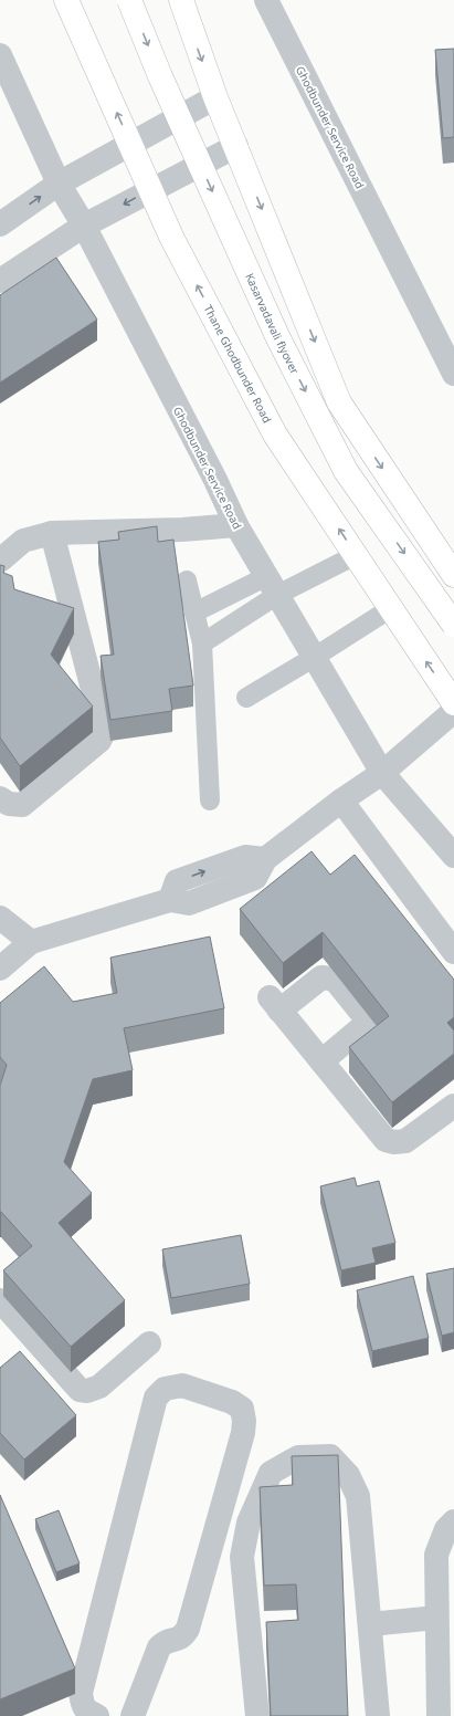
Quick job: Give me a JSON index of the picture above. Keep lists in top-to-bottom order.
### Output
{
  "streets": {
    "main road": ["Kasarvadavali flyover", "Thane Ghodbunder Road"],
    "street": ["Ghodbunder Service Road"]
  }
}
